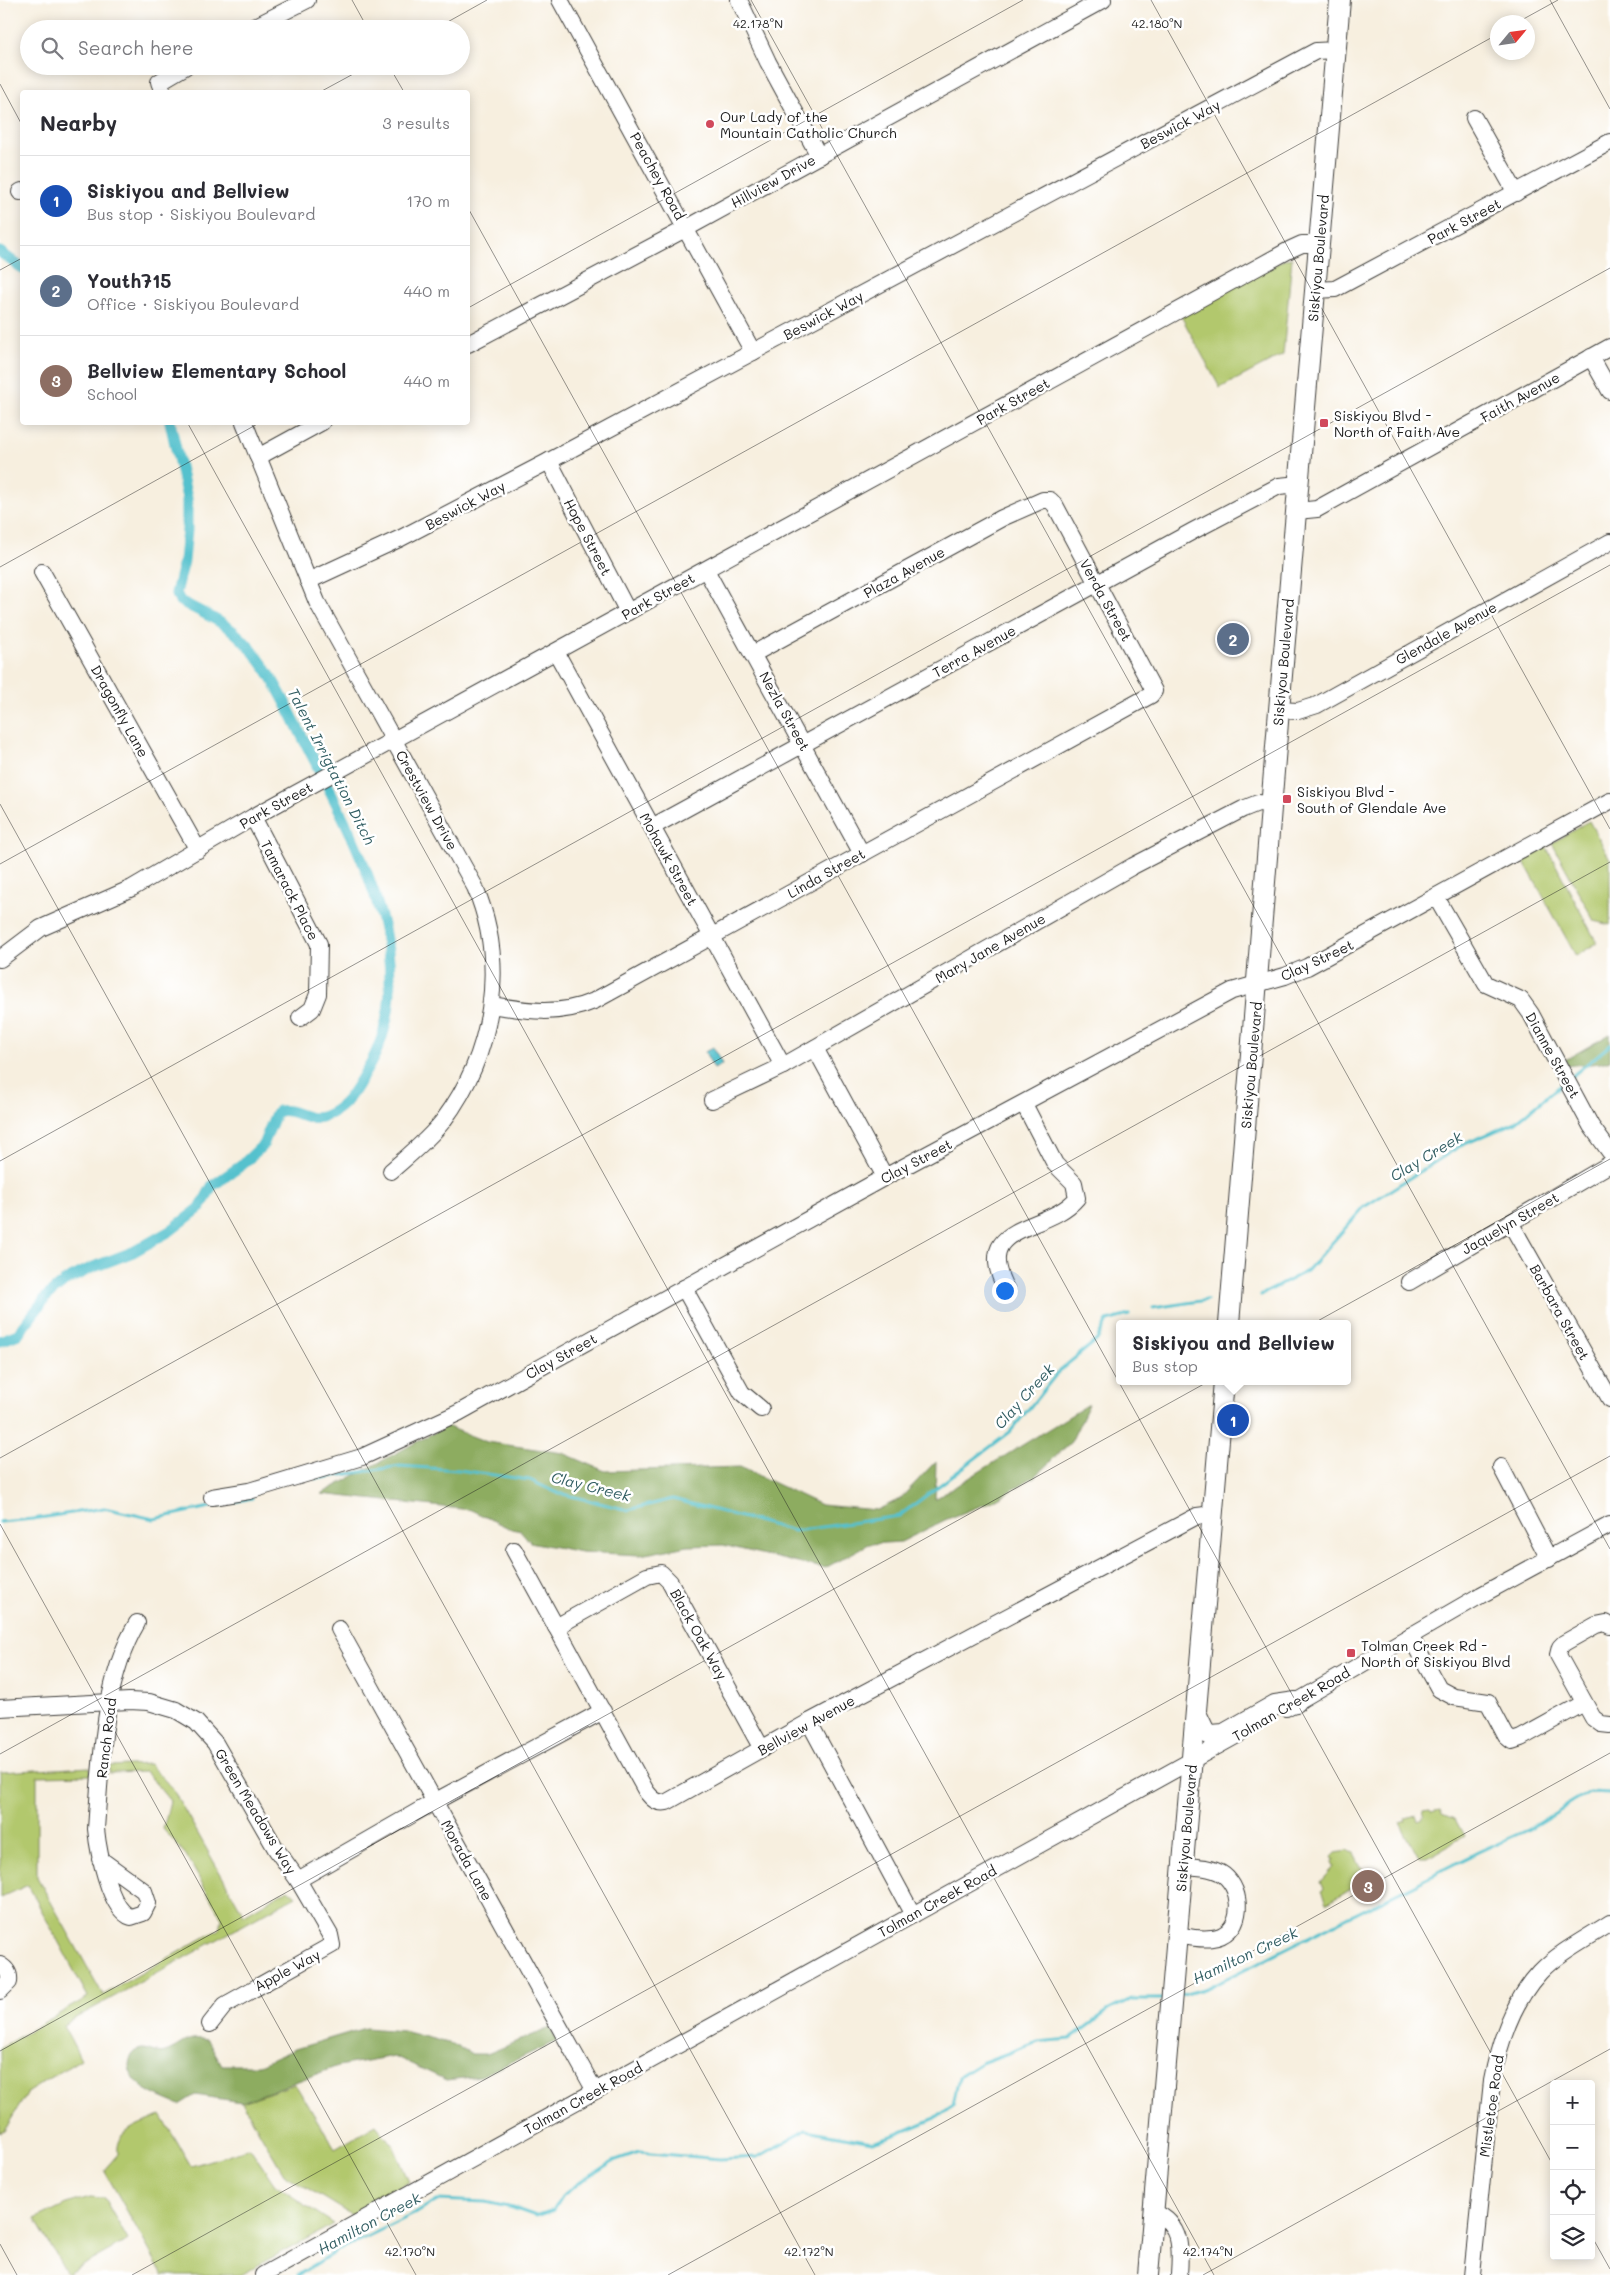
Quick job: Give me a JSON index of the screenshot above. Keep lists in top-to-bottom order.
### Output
{
  "streets": {
    "main road": ["Siskiyou Boulevard"],
    "street": [
      "Beswick Way",
      "Peachey Road",
      "Hillview Drive",
      "Park Street",
      "Faith Avenue",
      "Hope Street",
      "Plaza Avenue",
      "Verda Street",
      "Glendale Avenue",
      "Terra Avenue",
      "Dragonfly Lane",
      "Nezla Street",
      "Crestview Drive",
      "Mohawk Street",
      "Linda Street",
      "Tamarack Place",
      "Mary Jane Avenue",
      "Clay Street",
      "Dianne Street",
      "Jaquelyn Street",
      "Barbara Street",
      "Black Oak Way",
      "Tolman Creek Road",
      "Bellview Avenue",
      "Ranch Road",
      "Green Meadows Way",
      "Morada Lane",
      "Apple Way",
      "Mistletoe Road"
    ]
  },
  "crossings": [
    ["Beswick Way", "Peachey Road"],
    ["Beswick Way", "Siskiyou Boulevard"],
    ["Beswick Way", "Hope Street"],
    ["Beswick Way", "Crestview Drive"],
    ["Peachey Road", "Hillview Drive"],
    ["Park Street", "Siskiyou Boulevard"],
    ["Park Street", "Hope Street"],
    ["Park Street", "Dragonfly Lane"],
    ["Park Street", "Nezla Street"],
    ["Park Street", "Crestview Drive"],
    ["Park Street", "Mohawk Street"],
    ["Park Street", "Tamarack Place"],
    ["Siskiyou Boulevard", "Faith Avenue"],
    ["Siskiyou Boulevard", "Glendale Avenue"],
    ["Siskiyou Boulevard", "Terra Avenue"],
    ["Siskiyou Boulevard", "Mary Jane Avenue"],
    ["Siskiyou Boulevard", "Clay Street"],
    ["Siskiyou Boulevard", "Tolman Creek Road"],
    ["Siskiyou Boulevard", "Bellview Avenue"],
    ["Plaza Avenue", "Verda Street"],
    ["Plaza Avenue", "Nezla Street"],
    ["Verda Street", "Terra Avenue"],
    ["Verda Street", "Linda Street"],
    ["Terra Avenue", "Nezla Street"],
    ["Terra Avenue", "Mohawk Street"],
    ["Nezla Street", "Linda Street"],
    ["Crestview Drive", "Linda Street"],
    ["Mohawk Street", "Linda Street"],
    ["Mohawk Street", "Mary Jane Avenue"],
    ["Clay Street", "Dianne Street"],
    ["Jaquelyn Street", "Barbara Street"],
    ["Black Oak Way", "Bellview Avenue"],
    ["Tolman Creek Road", "Morada Lane"],
    ["Bellview Avenue", "Green Meadows Way"],
    ["Ranch Road", "Green Meadows Way"],
    ["Green Meadows Way", "Morada Lane"],
    ["Green Meadows Way", "Apple Way"]
  ],
  "water": ["Talent Irrigtation Ditch", "Clay Creek", "Hamilton Creek"],
  "places": {
    "other": ["Our Lady of the Mountain Catholic Church"],
    "transit": ["Siskiyou Blvd - North of Faith Ave", "Siskiyou Blvd - South of Glendale Ave", "Tolman Creek Rd - North of Siskiyou Blvd"]
  },
  "north": "top right",
  "page": {
    "search": "Search here",
    "heading": ["Nearby", "3 results"],
    "list": [
      {
        "mark": "1",
        "name": "Siskiyou and Bellview",
        "note": "Bus stop · Siskiyou Boulevard",
        "value": "170 m"
      },
      {
        "mark": "2",
        "name": "Youth715",
        "note": "Office · Siskiyou Boulevard",
        "value": "440 m"
      },
      {
        "mark": "3",
        "name": "Bellview Elementary School",
        "note": "School",
        "value": "440 m"
      }
    ],
    "pins": ["2", "1", "3"],
    "popup": ["Siskiyou and Bellview", "Bus stop"],
    "map_buttons": ["+", "−"]
  },
  "coordinates": [
    "42.178°N",
    "42.180°N",
    "42.170°N",
    "42.172°N",
    "42.174°N"
  ]
}
